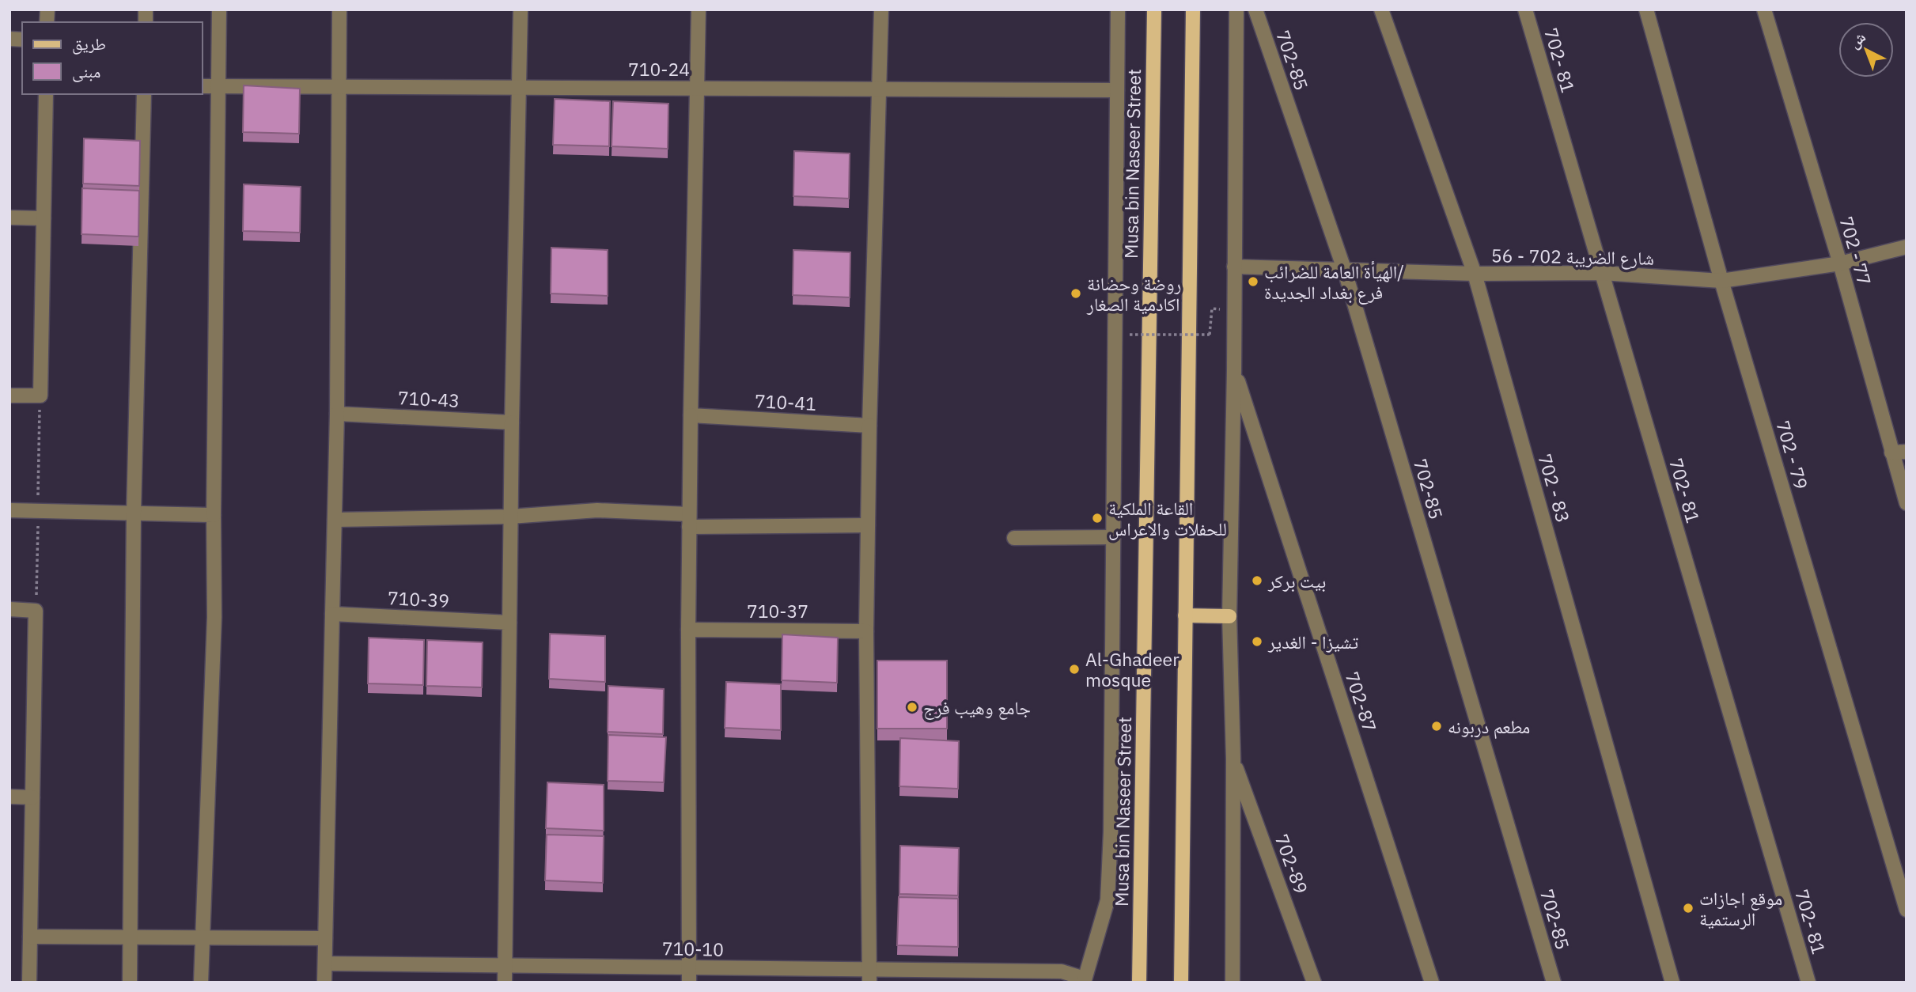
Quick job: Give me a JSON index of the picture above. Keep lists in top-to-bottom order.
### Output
{
  "streets": {
    "main road": ["Musa bin Naseer Street"],
    "street": [
      "702-85",
      "702- 81",
      "710-24",
      "702 - 77",
      "شارع الضريبة 702 - 56",
      "710-43",
      "710-41",
      "702 - 79",
      "702 - 83",
      "710-39",
      "710-37",
      "702-87",
      "702-89",
      "710-10"
    ]
  },
  "crossings": [
    ["702-85", "شارع الضريبة 702 - 56"],
    ["702- 81", "شارع الضريبة 702 - 56"],
    ["702 - 77", "شارع الضريبة 702 - 56"],
    ["شارع الضريبة 702 - 56", "702 - 79"],
    ["شارع الضريبة 702 - 56", "702 - 83"]
  ],
  "places": [
    "الهيأة العامة للضرائب/ فرع بغداد الجديدة",
    "روضة وحضانة اكادمية الصغار",
    "القاعة الملكية للحفلات والاعراس",
    "بيت بركر",
    "تشيزا - الغدير",
    "Al-Ghadeer mosque",
    "جامع وهيب فرج",
    "مطعم دربونه",
    "موقع اجازات الرستمية"
  ],
  "legend": ["طريق", "مبنى"],
  "north": "top left"
}
